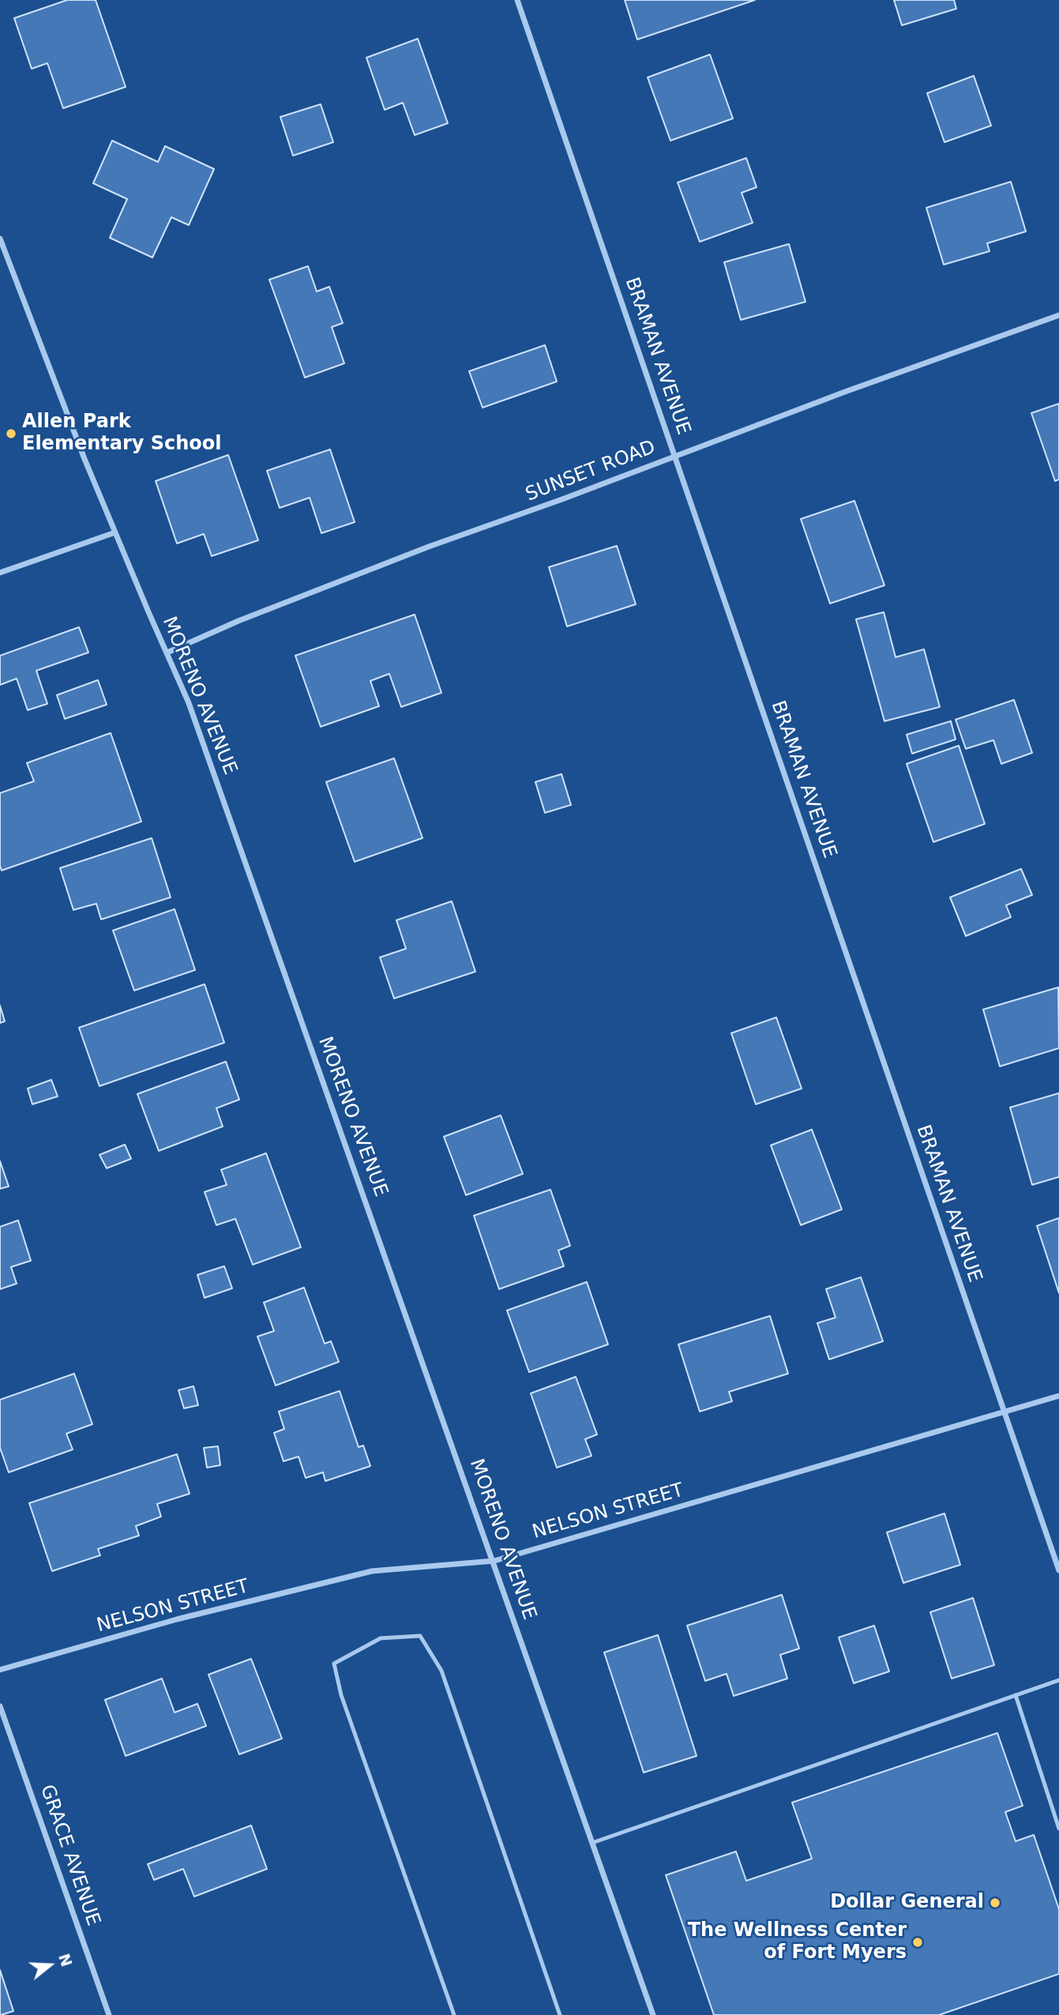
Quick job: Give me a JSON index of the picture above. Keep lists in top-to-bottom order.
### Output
{
  "streets": {
    "street": [
      "BRAMAN AVENUE",
      "SUNSET ROAD",
      "MORENO AVENUE",
      "NELSON STREET",
      "GRACE AVENUE"
    ]
  },
  "crossings": [
    ["BRAMAN AVENUE", "SUNSET ROAD"],
    ["BRAMAN AVENUE", "NELSON STREET"],
    ["SUNSET ROAD", "MORENO AVENUE"],
    ["MORENO AVENUE", "NELSON STREET"]
  ],
  "places": ["Allen Park Elementary School", "Dollar General", "The Wellness Center of Fort Myers"],
  "north": "right"
}
